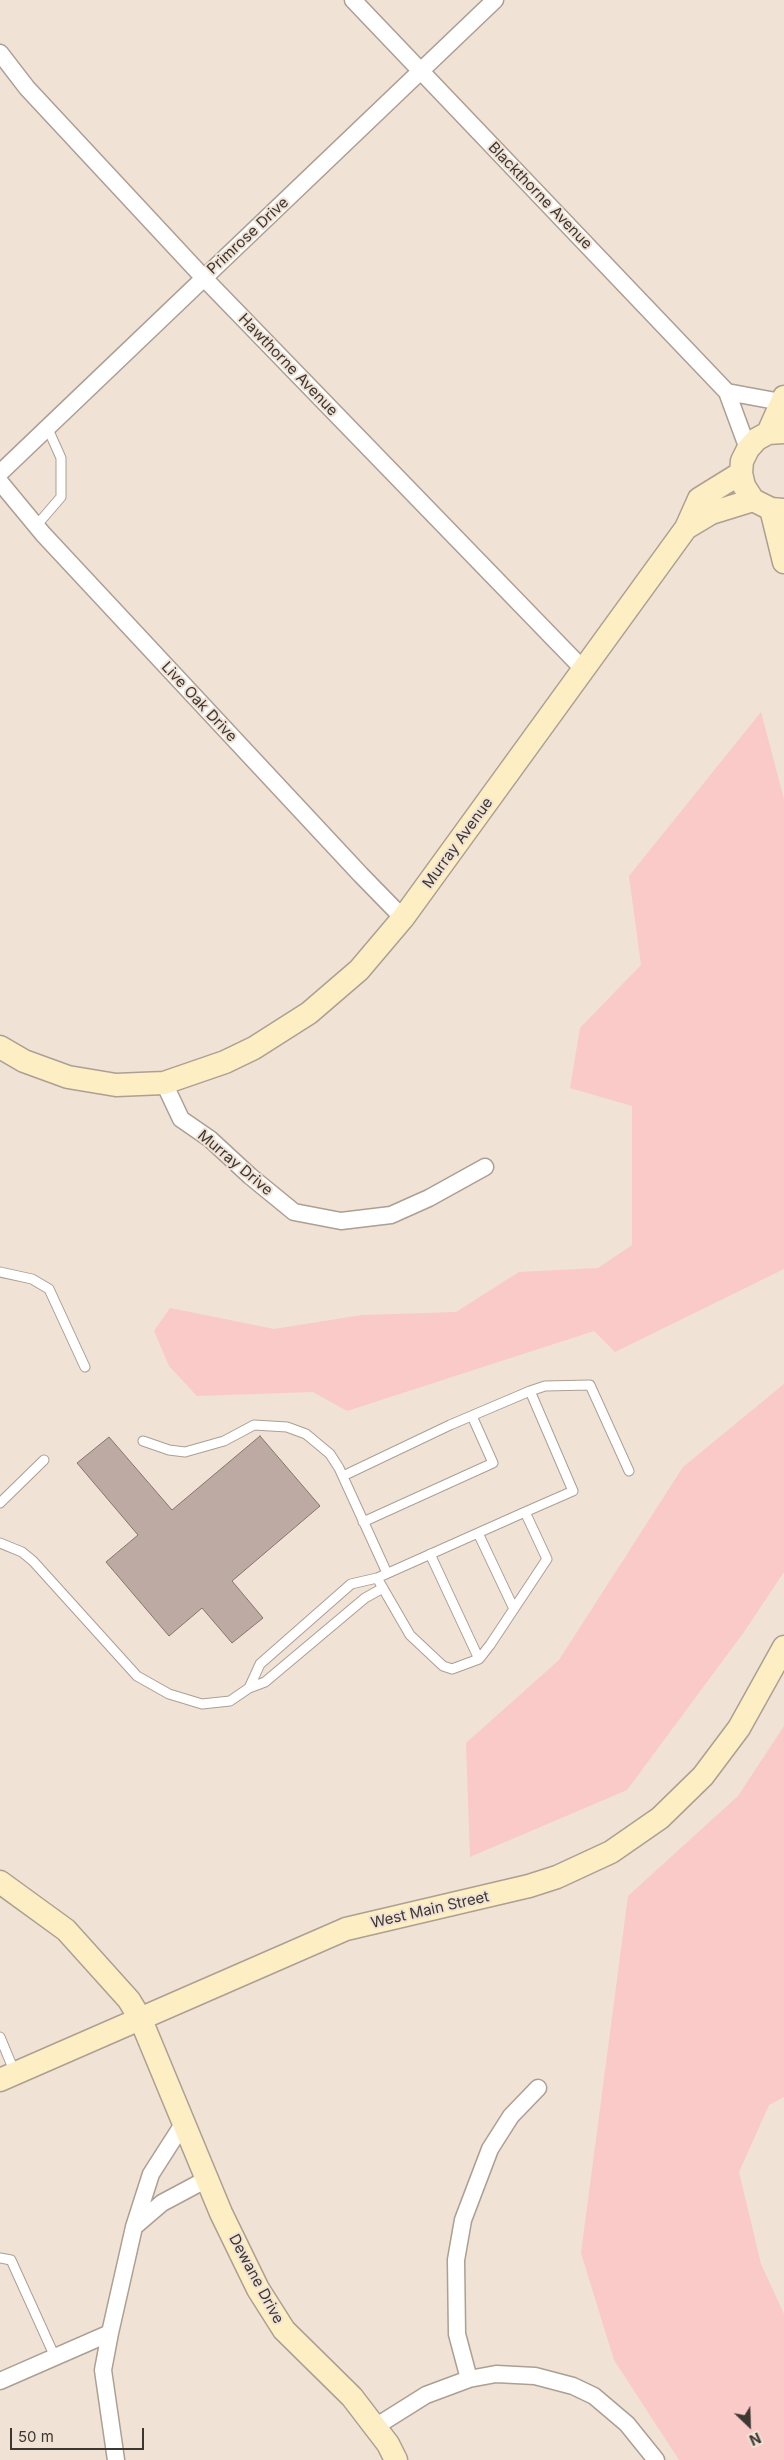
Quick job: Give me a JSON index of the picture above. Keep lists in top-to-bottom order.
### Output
{
  "streets": {
    "street": [
      "Blackthorne Avenue",
      "Primrose Drive",
      "Hawthorne Avenue",
      "Live Oak Drive",
      "Murray Avenue",
      "Murray Drive",
      "West Main Street",
      "Dewane Drive"
    ]
  },
  "crossings": [
    ["Blackthorne Avenue", "Primrose Drive"],
    ["Primrose Drive", "Hawthorne Avenue"],
    ["Hawthorne Avenue", "Murray Avenue"],
    ["Live Oak Drive", "Murray Avenue"],
    ["Murray Avenue", "Murray Drive"],
    ["West Main Street", "Dewane Drive"]
  ],
  "scale_bar": "50 m",
  "north": "bottom right"
}
